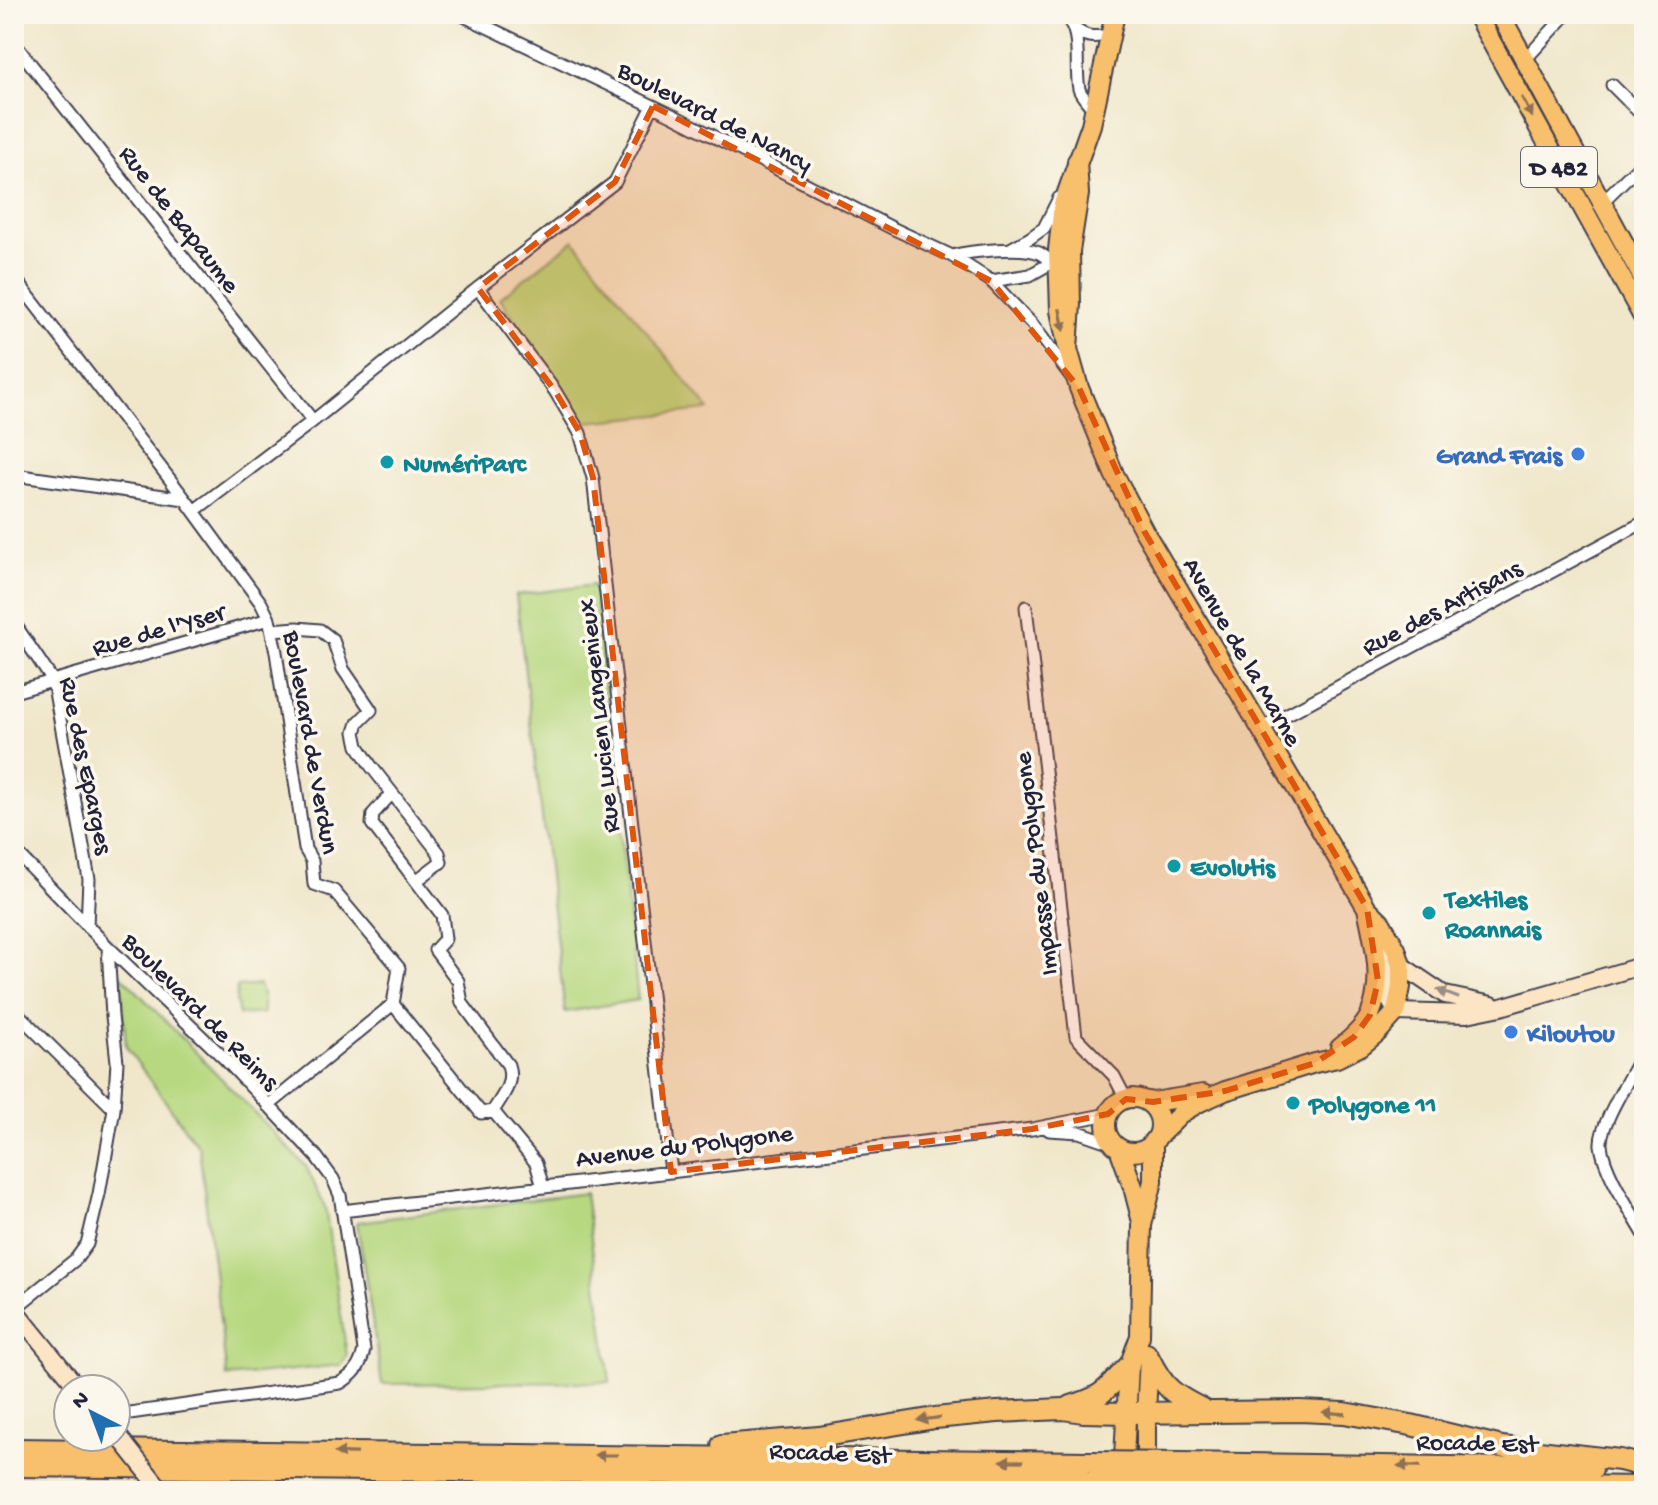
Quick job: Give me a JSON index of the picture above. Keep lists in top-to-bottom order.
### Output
{
  "streets": {
    "highway": ["Rocade Est"],
    "main road": ["D 482", "Avenue de la Marne"],
    "street": [
      "Boulevard de Nancy",
      "Rue de Bapaume",
      "Rue des Artisans",
      "Rue de l'Yser",
      "Rue Lucien Langenieux",
      "Boulevard de Verdun",
      "Rue des Eparges",
      "Impasse du Polygone",
      "Boulevard de Reims",
      "Avenue du Polygone"
    ]
  },
  "crossings": [
    ["Boulevard de Nancy", "Avenue de la Marne"],
    ["Rue des Artisans", "Avenue de la Marne"],
    ["Rue de l'Yser", "Boulevard de Verdun"],
    ["Rue de l'Yser", "Rue des Eparges"],
    ["Rue Lucien Langenieux", "Avenue du Polygone"],
    ["Rue des Eparges", "Boulevard de Reims"],
    ["Impasse du Polygone", "Avenue du Polygone"],
    ["Boulevard de Reims", "Avenue du Polygone"]
  ],
  "places": [
    "Grand Frais",
    "NumériParc",
    "Evolutis",
    "Textiles Roannais",
    "Kiloutou",
    "Polygone 11"
  ],
  "north": "top left"
}
